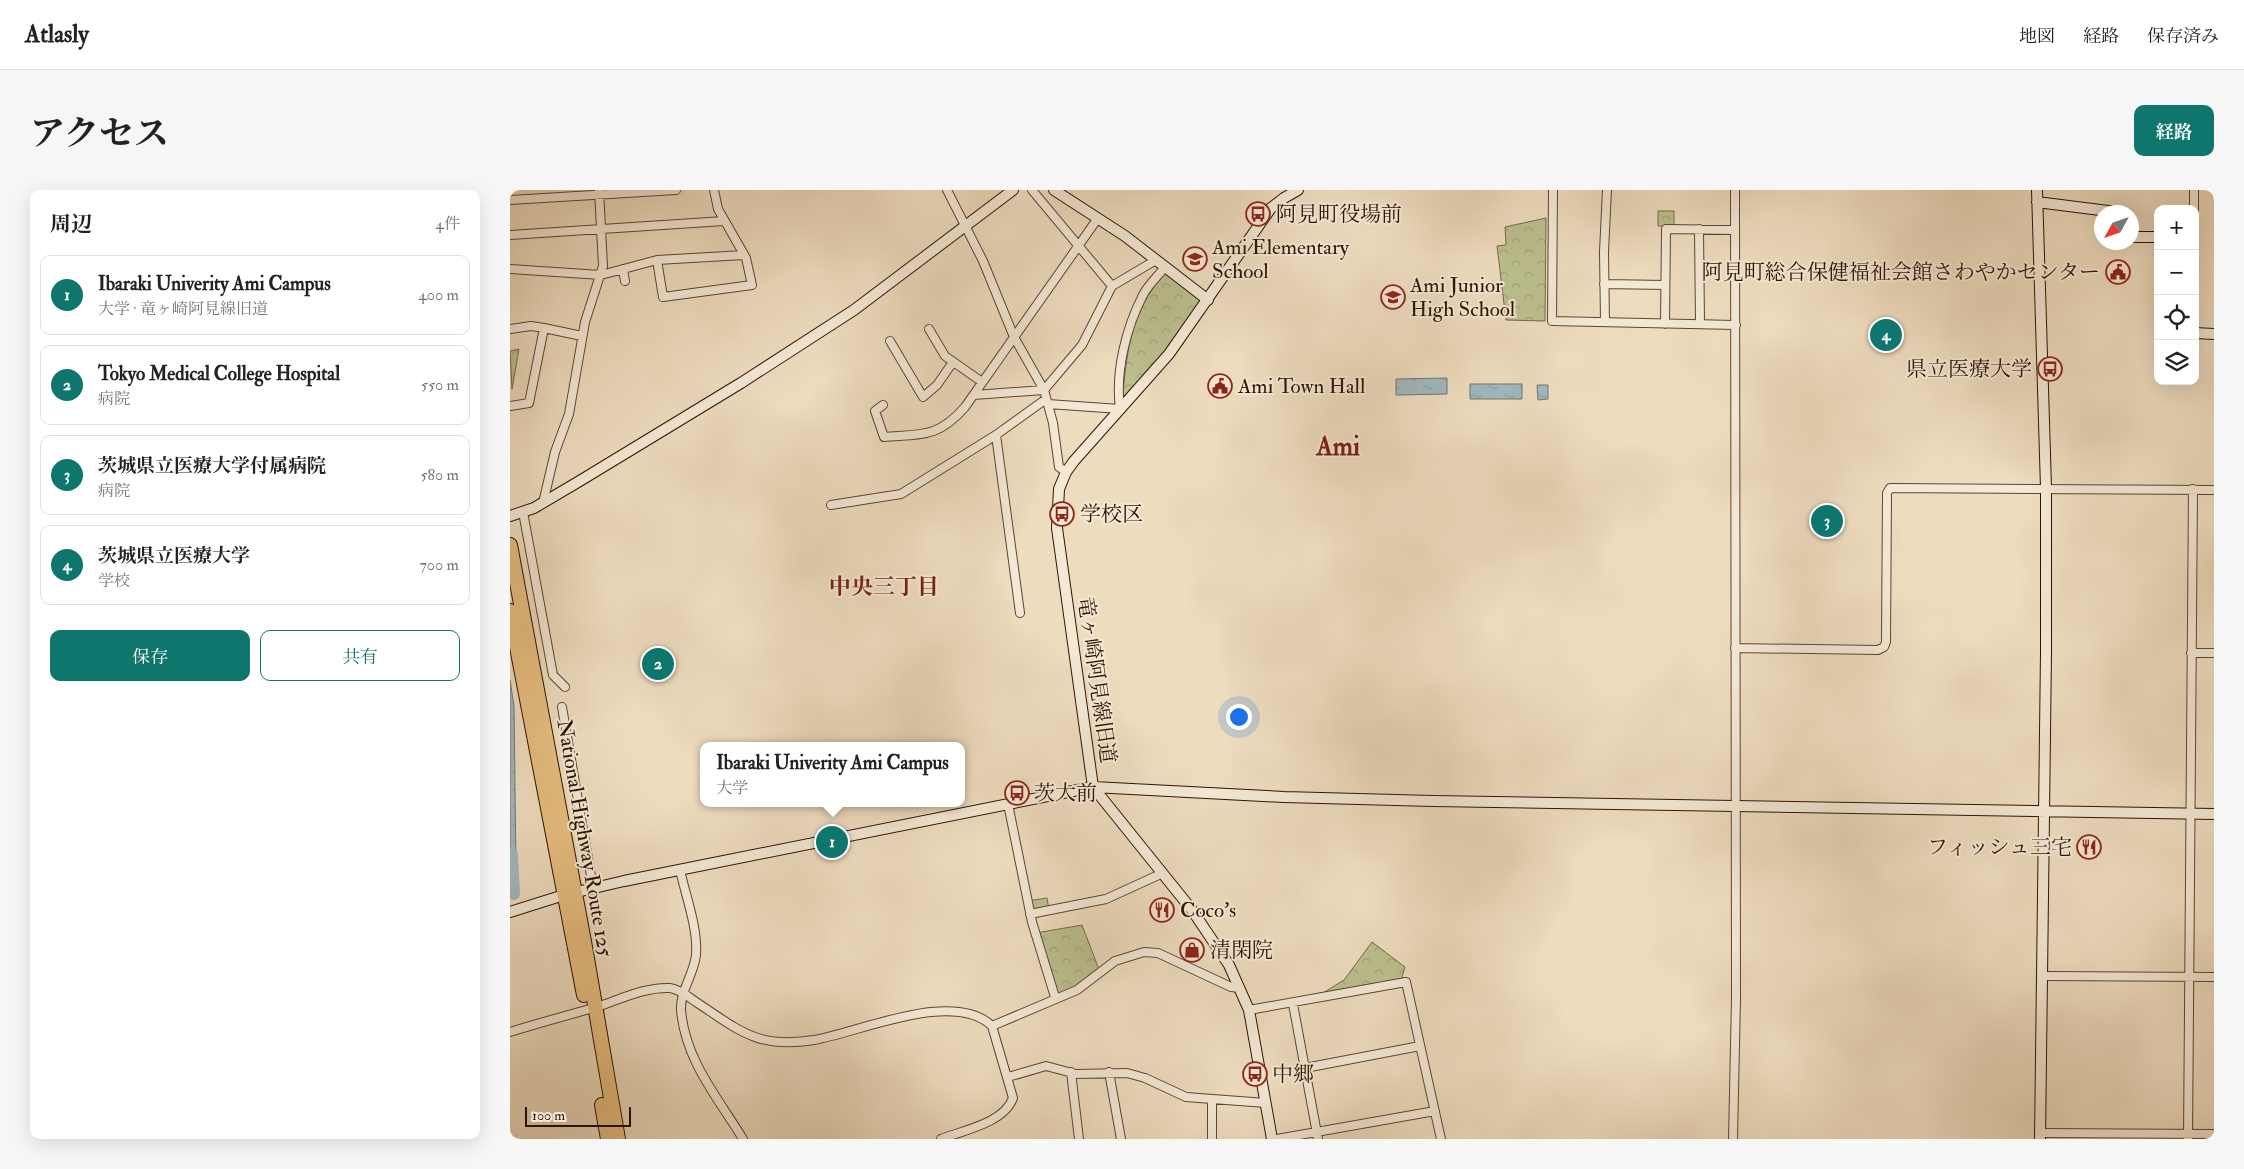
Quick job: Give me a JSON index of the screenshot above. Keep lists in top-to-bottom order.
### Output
{
  "streets": {
    "highway": ["National Highway Route 125"],
    "street": ["竜ヶ崎阿見線旧道"]
  },
  "crossings": [
    ["竜ヶ崎阿見線旧道", "National Highway Route 125"]
  ],
  "districts": ["Ami", "中央三丁目"],
  "places": {
    "bus stop": [
      "阿見町役場前",
      "県立医療大学",
      "学校区",
      "茨大前",
      "中郷"
    ],
    "school or university": ["Ami Elementary School", "Ami Junior High School"],
    "public building": ["阿見町総合保健福祉会館さわやかセンター", "Ami Town Hall"],
    "restaurant": ["フィッシュ三宅", "Coco's"],
    "shop": ["清閑院"]
  },
  "scale_bar": "100 m",
  "north": "bottom left",
  "page": {
    "header": "Atlasly",
    "nav": ["地図", "経路", "保存済み"],
    "title": "アクセス",
    "buttons": [
      "経路",
      ["保存", "共有"]
    ],
    "heading": ["周辺", "4件"],
    "map_buttons": ["+", "−"],
    "list": [
      {
        "mark": "1",
        "name": "Ibaraki Univerity Ami Campus",
        "note": "大学 · 竜ヶ崎阿見線旧道",
        "value": "400 m"
      },
      {
        "mark": "2",
        "name": "Tokyo Medical College Hospital",
        "note": "病院",
        "value": "550 m"
      },
      {
        "mark": "3",
        "name": "茨城県立医療大学付属病院",
        "note": "病院",
        "value": "580 m"
      },
      {
        "mark": "4",
        "name": "茨城県立医療大学",
        "note": "学校",
        "value": "700 m"
      }
    ],
    "pins": [
      "4",
      "3",
      "2",
      "1"
    ],
    "popup": ["Ibaraki Univerity Ami Campus", "大学"],
    "scale": "100 m"
  }
}
